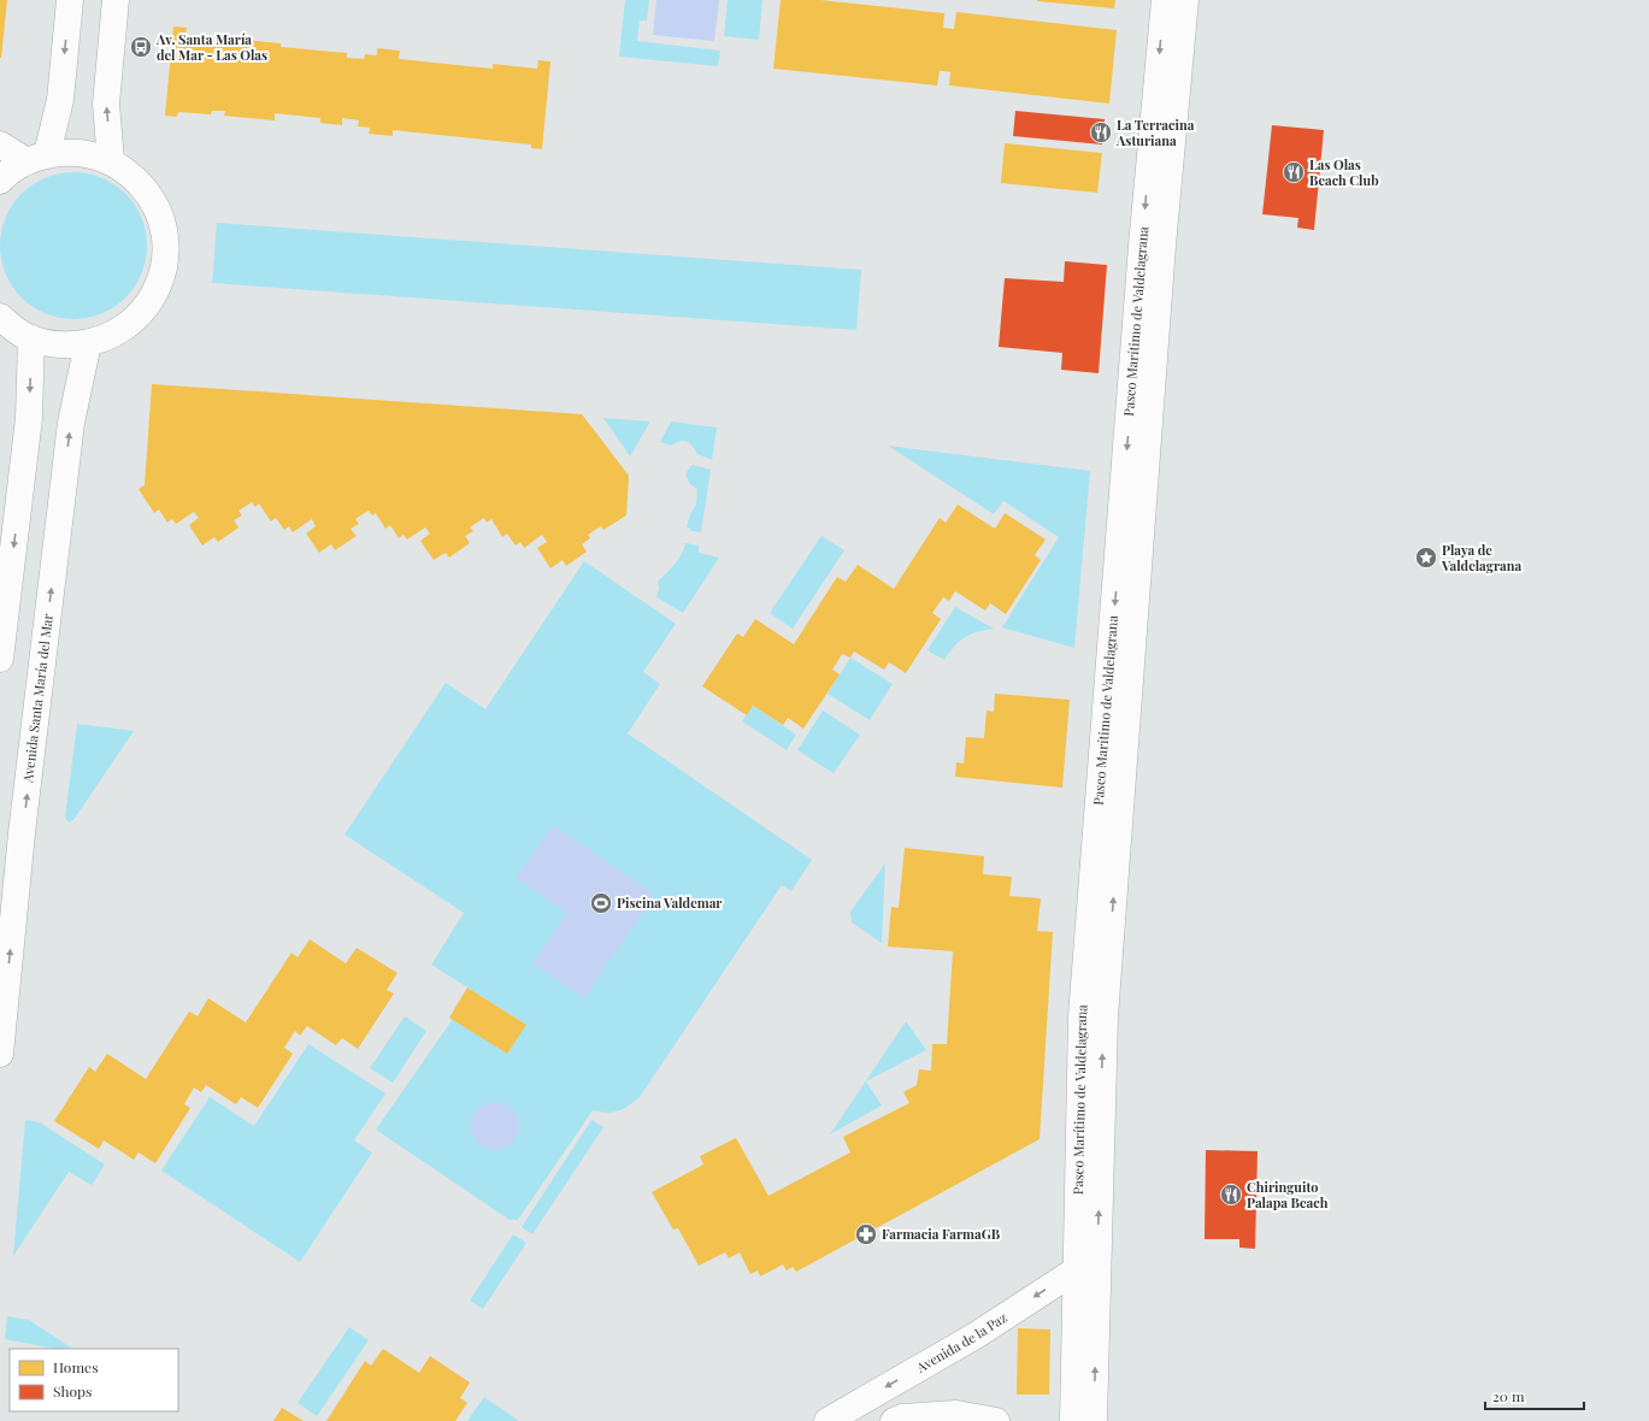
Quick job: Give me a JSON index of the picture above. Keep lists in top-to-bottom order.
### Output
{
  "streets": {
    "street": ["Paseo Marítimo de Valdelagrana", "Avenida Santa María del Mar", "Avenida de la Paz"]
  },
  "crossings": [
    ["Paseo Marítimo de Valdelagrana", "Avenida de la Paz"]
  ],
  "one_way": ["Avenida de la Paz"],
  "places": {
    "bus stop": ["Av. Santa María del Mar - Las Olas"],
    "restaurant": ["La Terracina Asturiana", "Las Olas Beach Club", "Chiringuito Palapa Beach"],
    "place": ["Playa de Valdelagrana"],
    "sports": ["Piscina Valdemar"],
    "pharmacy": ["Farmacia FarmaGB"]
  },
  "legend": ["Homes", "Shops"],
  "scale_bar": "20 m"
}
